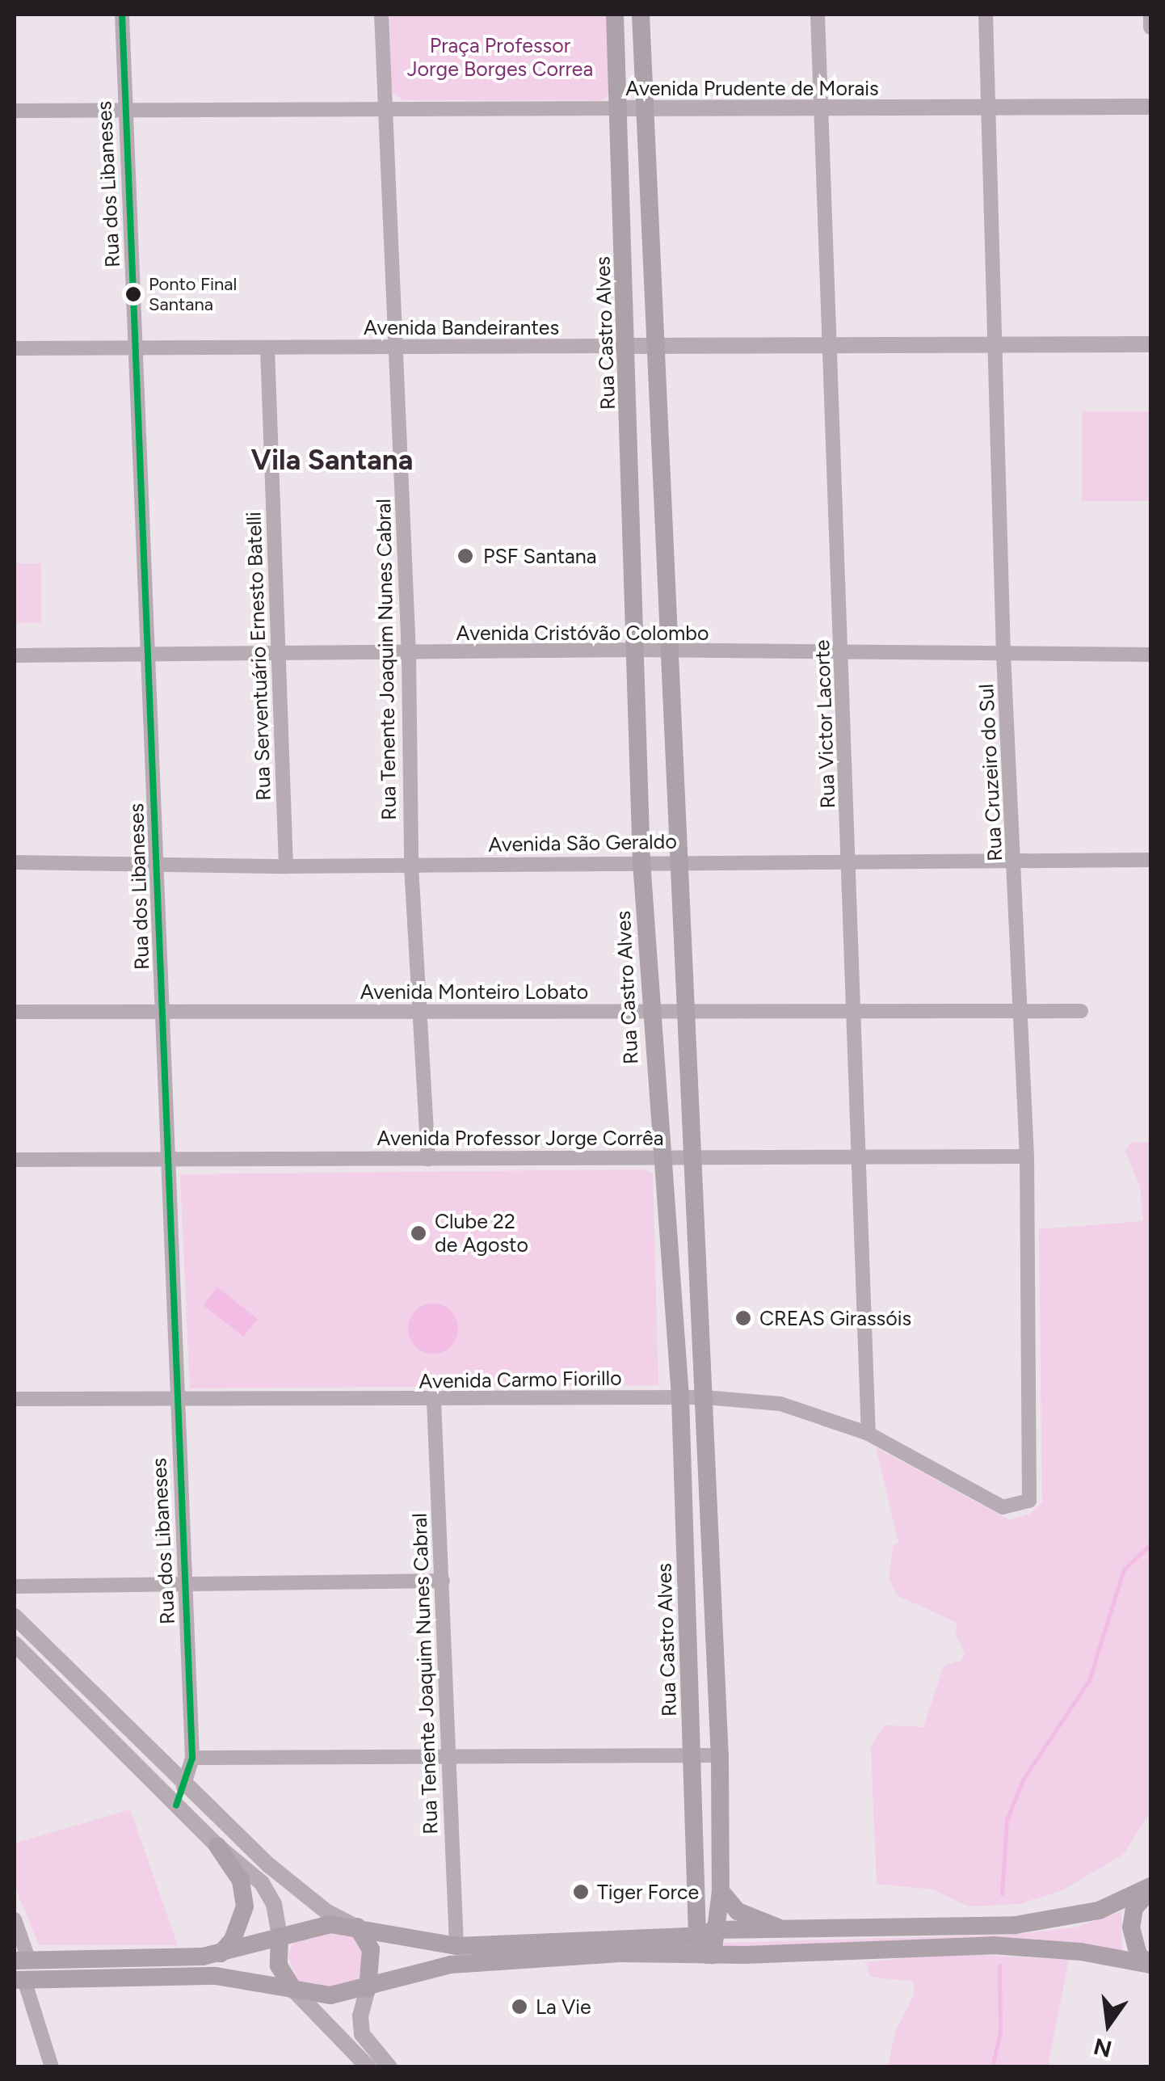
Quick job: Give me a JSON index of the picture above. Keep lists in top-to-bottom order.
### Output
{
  "streets": {
    "main road": ["Rua Castro Alves"],
    "street": [
      "Avenida Prudente de Morais",
      "Rua dos Libaneses",
      "Avenida Bandeirantes",
      "Avenida Cristóvão Colombo",
      "Rua Serventuário Ernesto Batelli",
      "Rua Tenente Joaquim Nunes Cabral",
      "Rua Victor Lacorte",
      "Rua Cruzeiro do Sul",
      "Avenida São Geraldo",
      "Avenida Monteiro Lobato",
      "Avenida Professor Jorge Corrêa",
      "Avenida Carmo Fiorillo"
    ]
  },
  "crossings": [
    ["Avenida Prudente de Morais", "Rua dos Libaneses"],
    ["Avenida Prudente de Morais", "Rua Castro Alves"],
    ["Avenida Prudente de Morais", "Rua Tenente Joaquim Nunes Cabral"],
    ["Avenida Prudente de Morais", "Rua Victor Lacorte"],
    ["Avenida Prudente de Morais", "Rua Cruzeiro do Sul"],
    ["Rua dos Libaneses", "Avenida Bandeirantes"],
    ["Rua dos Libaneses", "Avenida Cristóvão Colombo"],
    ["Rua dos Libaneses", "Avenida São Geraldo"],
    ["Rua dos Libaneses", "Avenida Monteiro Lobato"],
    ["Rua dos Libaneses", "Avenida Professor Jorge Corrêa"],
    ["Rua dos Libaneses", "Avenida Carmo Fiorillo"],
    ["Avenida Bandeirantes", "Rua Castro Alves"],
    ["Avenida Bandeirantes", "Rua Serventuário Ernesto Batelli"],
    ["Avenida Bandeirantes", "Rua Tenente Joaquim Nunes Cabral"],
    ["Avenida Bandeirantes", "Rua Victor Lacorte"],
    ["Avenida Bandeirantes", "Rua Cruzeiro do Sul"],
    ["Rua Castro Alves", "Avenida Cristóvão Colombo"],
    ["Rua Castro Alves", "Avenida São Geraldo"],
    ["Rua Castro Alves", "Avenida Monteiro Lobato"],
    ["Rua Castro Alves", "Avenida Professor Jorge Corrêa"],
    ["Rua Castro Alves", "Avenida Carmo Fiorillo"],
    ["Avenida Cristóvão Colombo", "Rua Serventuário Ernesto Batelli"],
    ["Avenida Cristóvão Colombo", "Rua Tenente Joaquim Nunes Cabral"],
    ["Avenida Cristóvão Colombo", "Rua Victor Lacorte"],
    ["Avenida Cristóvão Colombo", "Rua Cruzeiro do Sul"],
    ["Rua Serventuário Ernesto Batelli", "Avenida São Geraldo"],
    ["Rua Tenente Joaquim Nunes Cabral", "Avenida São Geraldo"],
    ["Rua Tenente Joaquim Nunes Cabral", "Avenida Monteiro Lobato"],
    ["Rua Tenente Joaquim Nunes Cabral", "Avenida Professor Jorge Corrêa"],
    ["Rua Tenente Joaquim Nunes Cabral", "Avenida Carmo Fiorillo"],
    ["Rua Victor Lacorte", "Avenida São Geraldo"],
    ["Rua Victor Lacorte", "Avenida Monteiro Lobato"],
    ["Rua Victor Lacorte", "Avenida Professor Jorge Corrêa"],
    ["Rua Victor Lacorte", "Avenida Carmo Fiorillo"],
    ["Rua Cruzeiro do Sul", "Avenida São Geraldo"],
    ["Rua Cruzeiro do Sul", "Avenida Monteiro Lobato"],
    ["Rua Cruzeiro do Sul", "Avenida Professor Jorge Corrêa"],
    ["Rua Cruzeiro do Sul", "Avenida Carmo Fiorillo"]
  ],
  "districts": ["Vila Santana"],
  "parks": ["Praça Professor Jorge Borges Correa"],
  "places": [
    "Ponto Final Santana",
    "PSF Santana",
    "Clube 22 de Agosto",
    "CREAS Girassóis",
    "Tiger Force",
    "La Vie"
  ],
  "north": "bottom"
}
